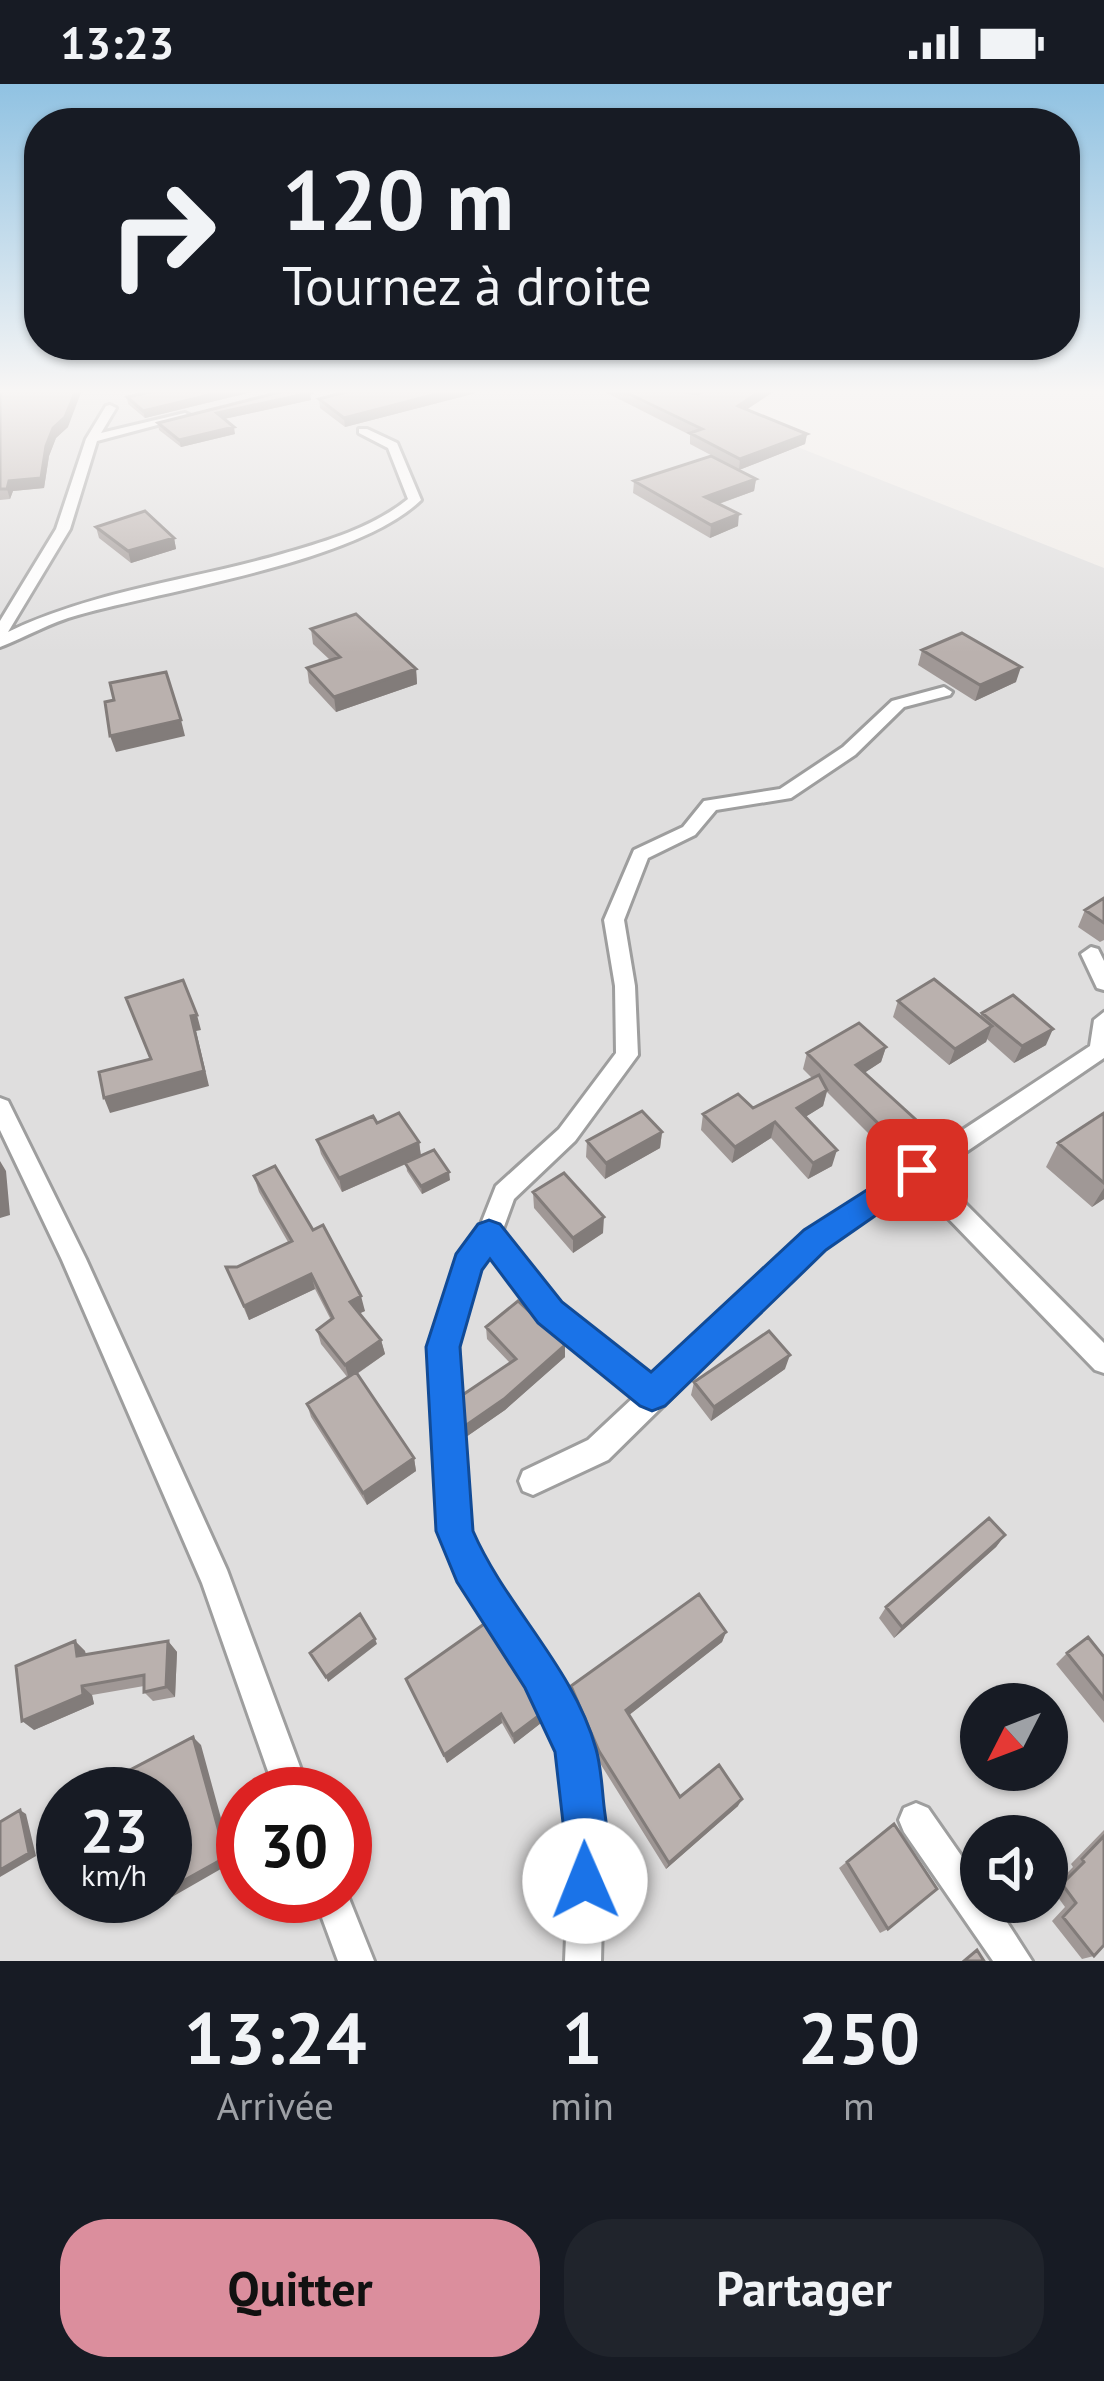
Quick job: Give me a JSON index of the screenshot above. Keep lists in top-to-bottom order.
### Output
{
  "north": "bottom left",
  "page": {
    "status": "13:23",
    "turn": ["120 m", "Tournez à droite"],
    "speed": "23 km/h",
    "limit": "30",
    "eta": [
      "13:24",
      "Arrivée",
      "1",
      "min",
      "250",
      "m"
    ],
    "buttons": ["Quitter", "Partager"]
  }
}
